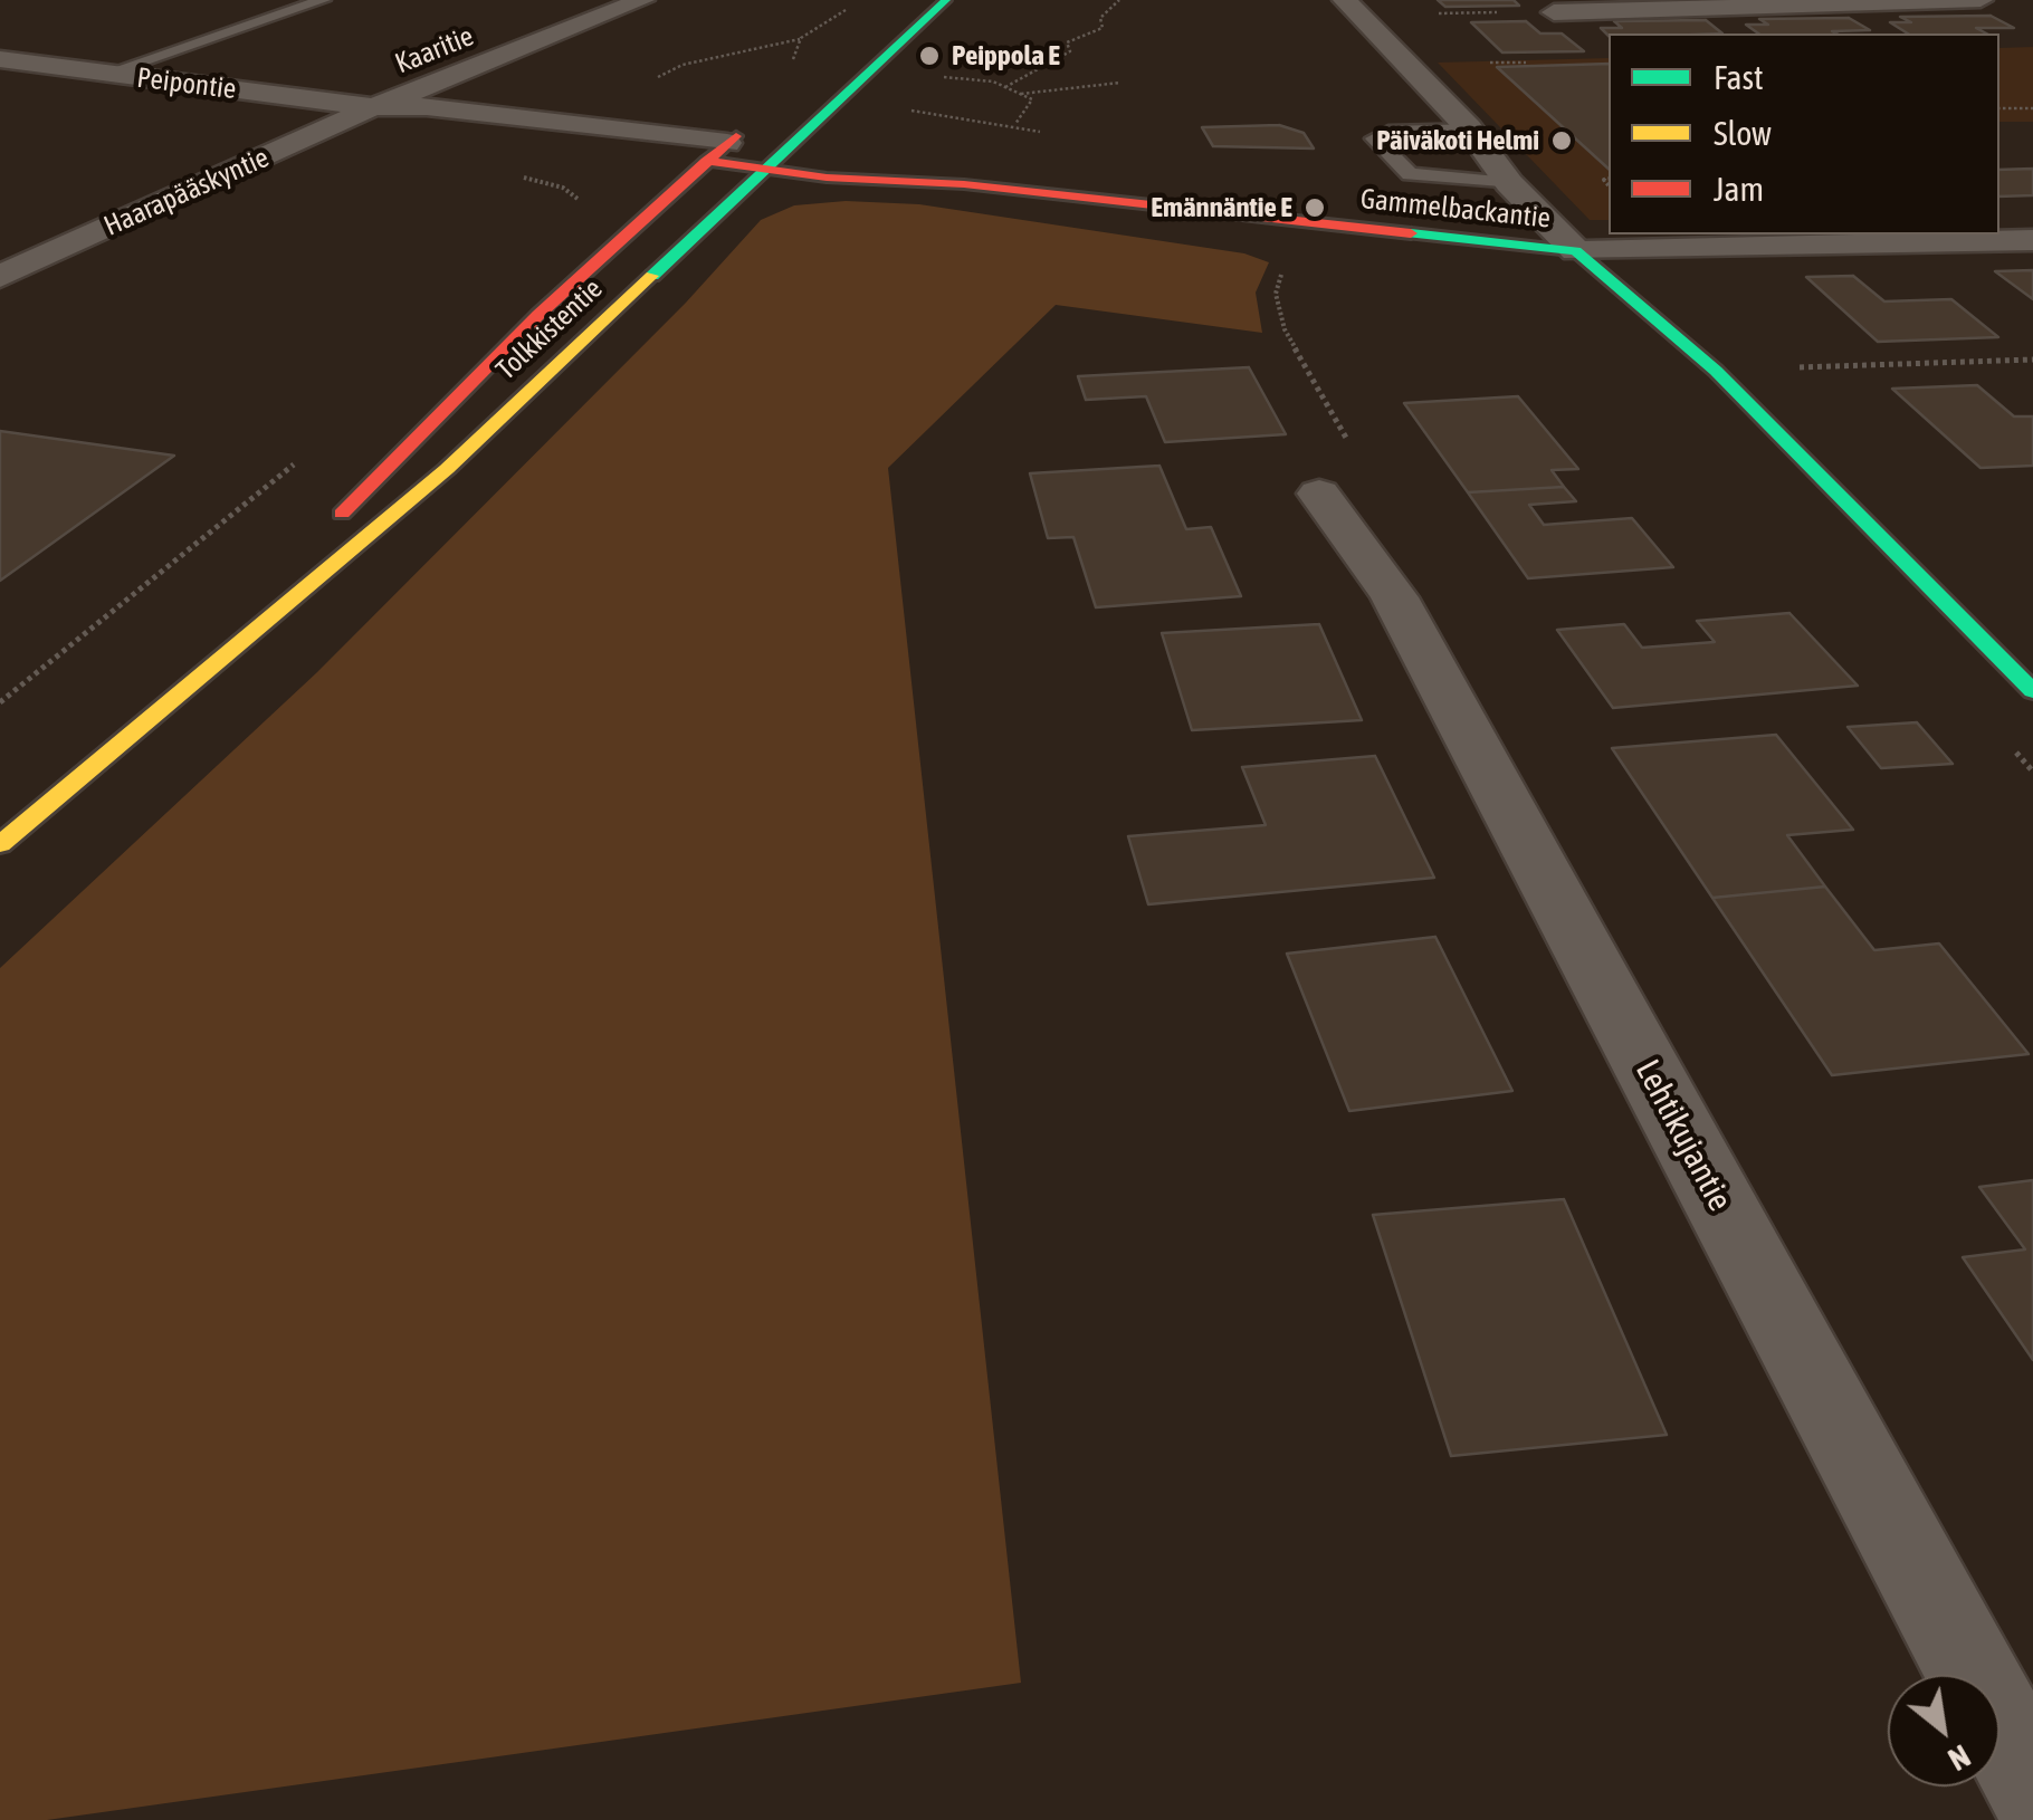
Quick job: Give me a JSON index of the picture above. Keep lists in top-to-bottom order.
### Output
{
  "streets": {
    "street": [
      "Kaaritie",
      "Peipontie",
      "Haarapääskyntie",
      "Gammelbackantie",
      "Tolkkistentie",
      "Lehtikujantie"
    ]
  },
  "crossings": [
    ["Kaaritie", "Peipontie"],
    ["Kaaritie", "Haarapääskyntie"],
    ["Peipontie", "Haarapääskyntie"],
    ["Peipontie", "Gammelbackantie"],
    ["Peipontie", "Tolkkistentie"],
    ["Gammelbackantie", "Tolkkistentie"]
  ],
  "places": ["Peippola E", "Päiväkoti Helmi", "Emännäntie E"],
  "legend": ["Fast", "Slow", "Jam"],
  "north": "bottom right"
}
